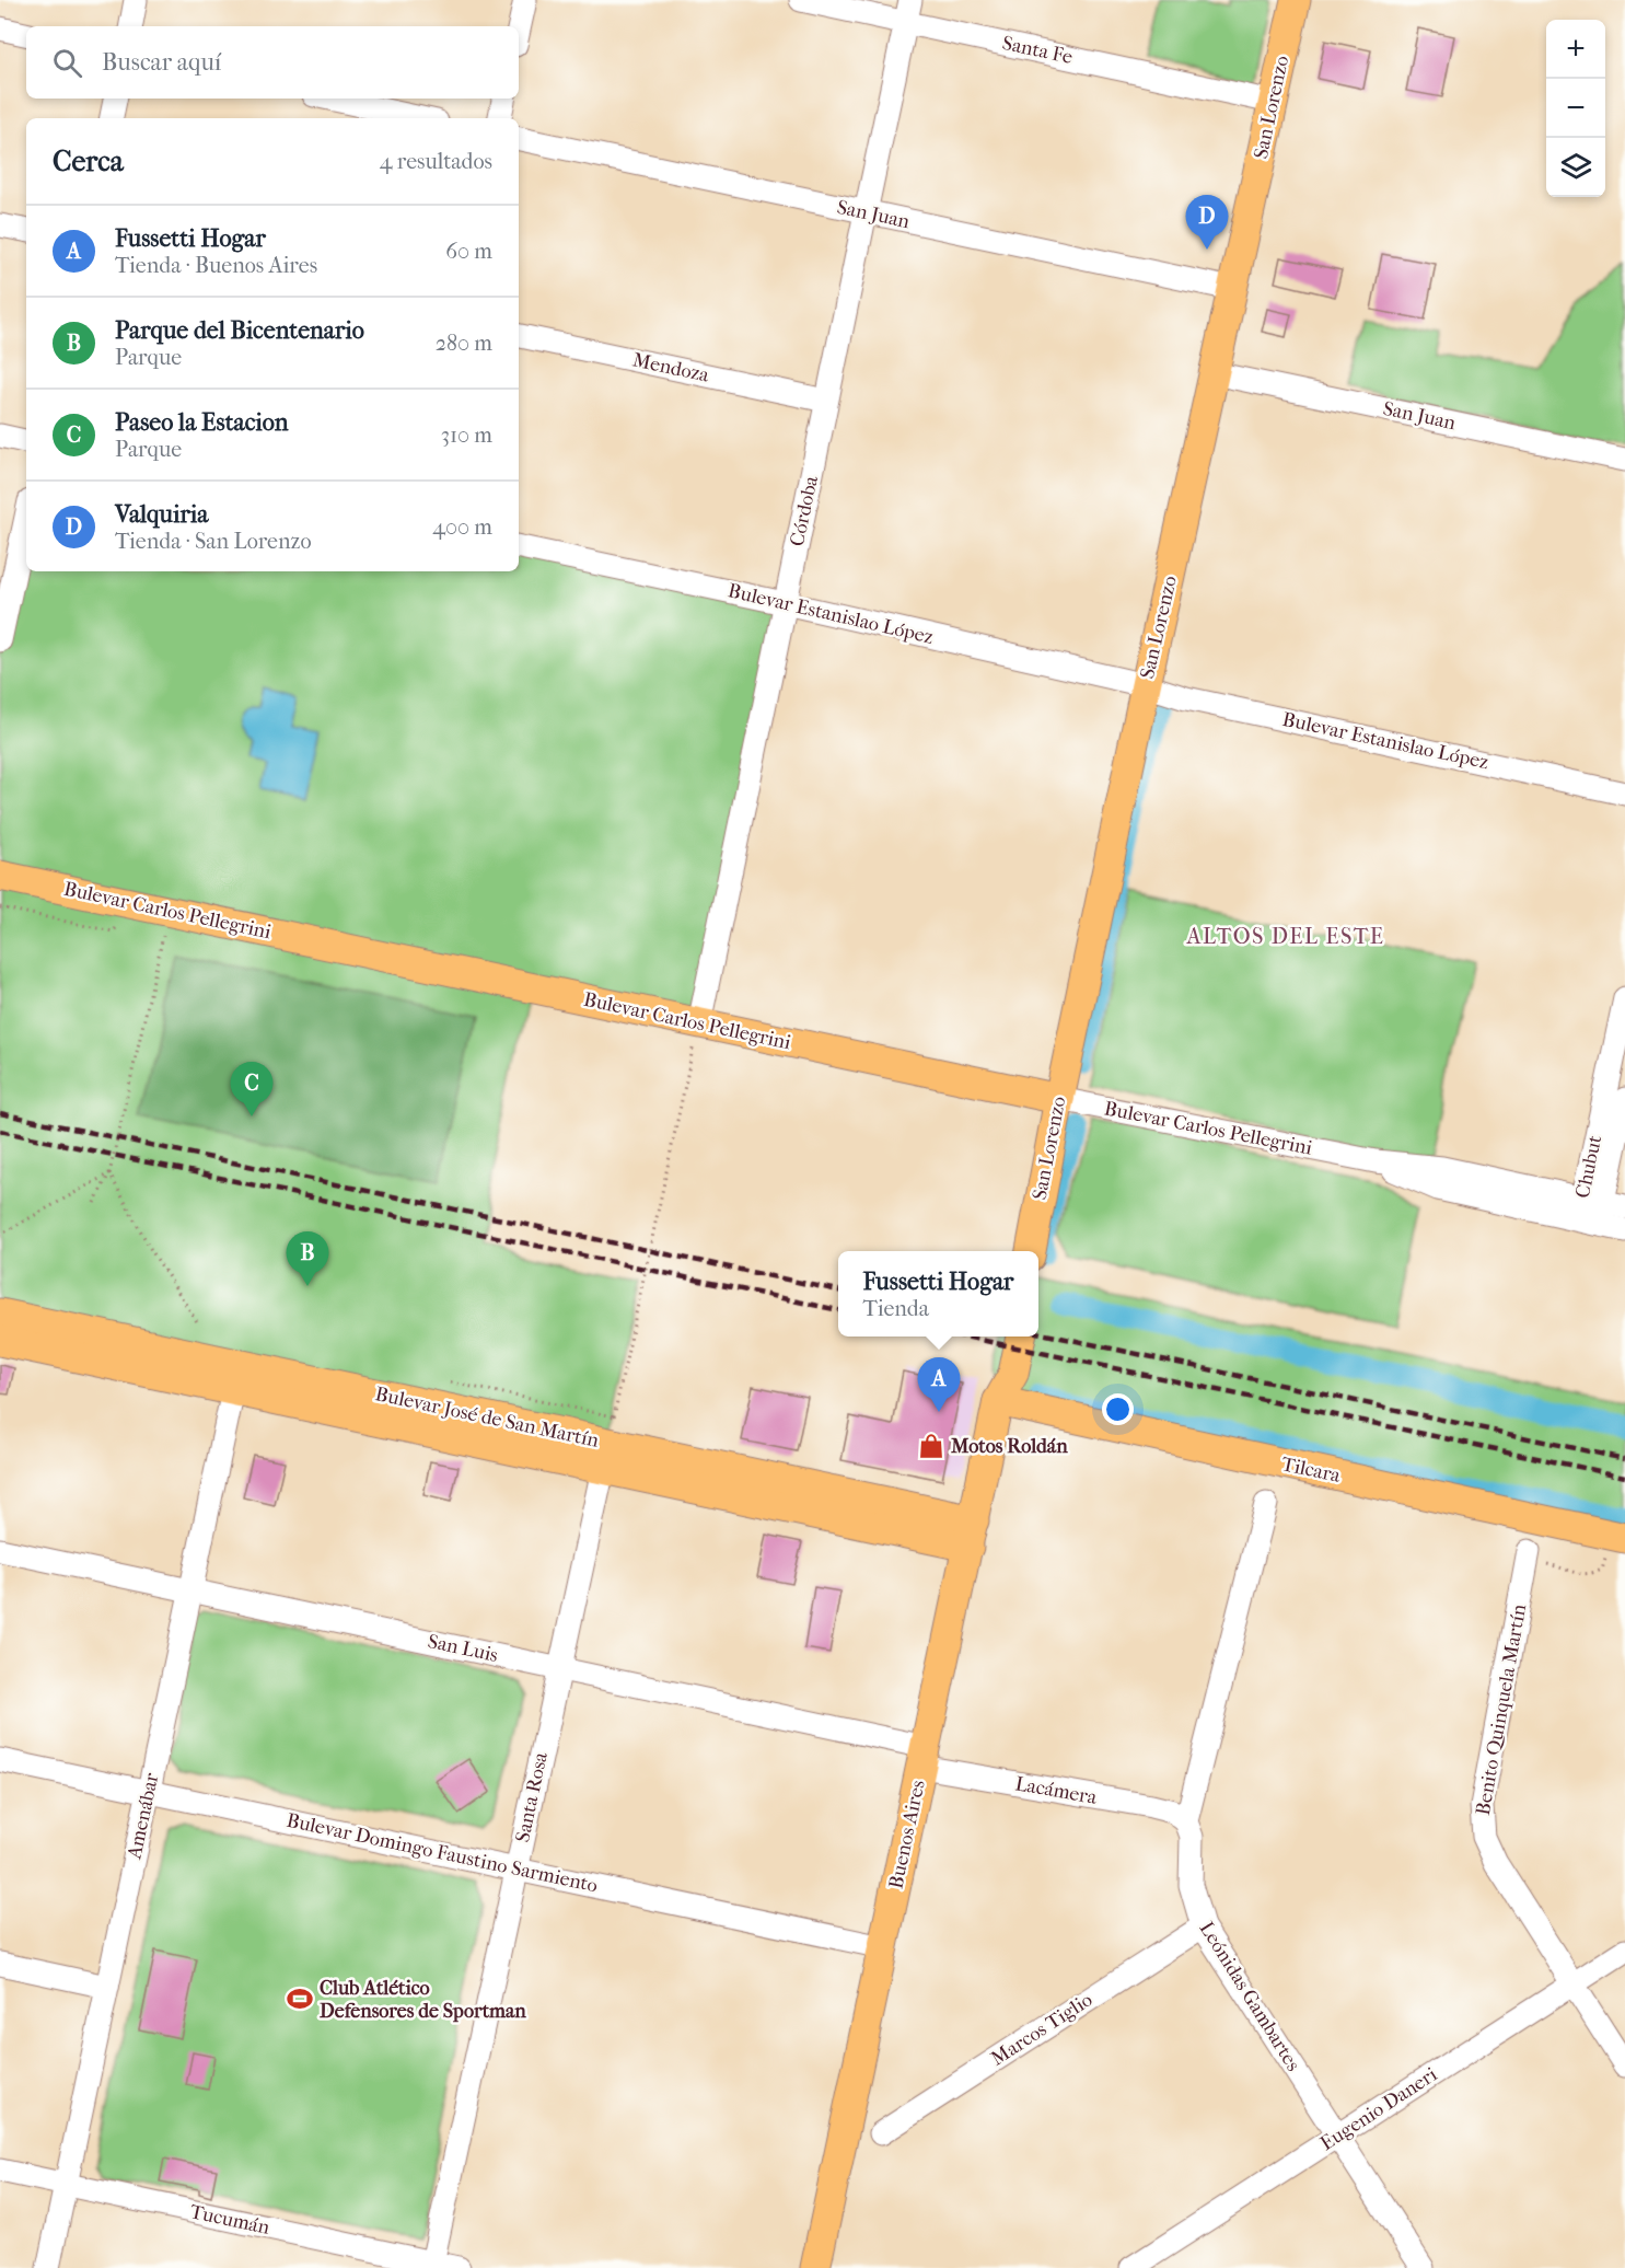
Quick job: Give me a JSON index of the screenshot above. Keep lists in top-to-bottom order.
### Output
{
  "streets": {
    "main road": [
      "San Lorenzo",
      "Bulevar Carlos Pellegrini",
      "Bulevar José de San Martín",
      "Tilcara",
      "Buenos Aires"
    ],
    "street": [
      "Santa Fe",
      "San Juan",
      "Mendoza",
      "Córdoba",
      "Bulevar Estanislao López",
      "Chubut",
      "San Luis",
      "Benito Quinquela Martín",
      "Lacámera",
      "Santa Rosa",
      "Amenábar",
      "Bulevar Domingo Faustino Sarmiento",
      "Leónidas Gambartes",
      "Marcos Tiglio",
      "Eugenio Daneri",
      "Tucumán"
    ]
  },
  "crossings": [
    ["Santa Fe", "San Lorenzo"],
    ["Santa Fe", "Córdoba"],
    ["San Lorenzo", "San Juan"],
    ["San Lorenzo", "Bulevar Estanislao López"],
    ["San Lorenzo", "Bulevar Carlos Pellegrini"],
    ["San Juan", "Córdoba"],
    ["Mendoza", "Córdoba"],
    ["Córdoba", "Bulevar Estanislao López"],
    ["Córdoba", "Bulevar Carlos Pellegrini"],
    ["Bulevar Carlos Pellegrini", "Chubut"],
    ["Bulevar José de San Martín", "Santa Rosa"],
    ["Bulevar José de San Martín", "Amenábar"],
    ["Bulevar José de San Martín", "Buenos Aires"],
    ["Tilcara", "Buenos Aires"],
    ["San Luis", "Lacámera"],
    ["San Luis", "Santa Rosa"],
    ["San Luis", "Amenábar"],
    ["San Luis", "Buenos Aires"],
    ["Benito Quinquela Martín", "Eugenio Daneri"],
    ["Lacámera", "Buenos Aires"],
    ["Lacámera", "Leónidas Gambartes"],
    ["Santa Rosa", "Bulevar Domingo Faustino Sarmiento"],
    ["Santa Rosa", "Tucumán"],
    ["Amenábar", "Bulevar Domingo Faustino Sarmiento"],
    ["Amenábar", "Tucumán"],
    ["Buenos Aires", "Bulevar Domingo Faustino Sarmiento"],
    ["Leónidas Gambartes", "Marcos Tiglio"],
    ["Leónidas Gambartes", "Eugenio Daneri"]
  ],
  "districts": ["ALTOS DEL ESTE"],
  "places": {
    "shop": ["Motos Roldán"],
    "sports": ["Club Atlético Defensores de Sportman"]
  },
  "page": {
    "map_buttons": ["+", "−"],
    "search": "Buscar aquí",
    "heading": ["Cerca", "4 resultados"],
    "pins": [
      "D",
      "C",
      "B",
      "A"
    ],
    "list": [
      {
        "mark": "A",
        "name": "Fussetti Hogar",
        "note": "Tienda · Buenos Aires",
        "value": "60 m"
      },
      {
        "mark": "B",
        "name": "Parque del Bicentenario",
        "note": "Parque",
        "value": "280 m"
      },
      {
        "mark": "C",
        "name": "Paseo la Estacion",
        "note": "Parque",
        "value": "310 m"
      },
      {
        "mark": "D",
        "name": "Valquiria",
        "note": "Tienda · San Lorenzo",
        "value": "400 m"
      }
    ],
    "popup": ["Fussetti Hogar", "Tienda"]
  }
}
